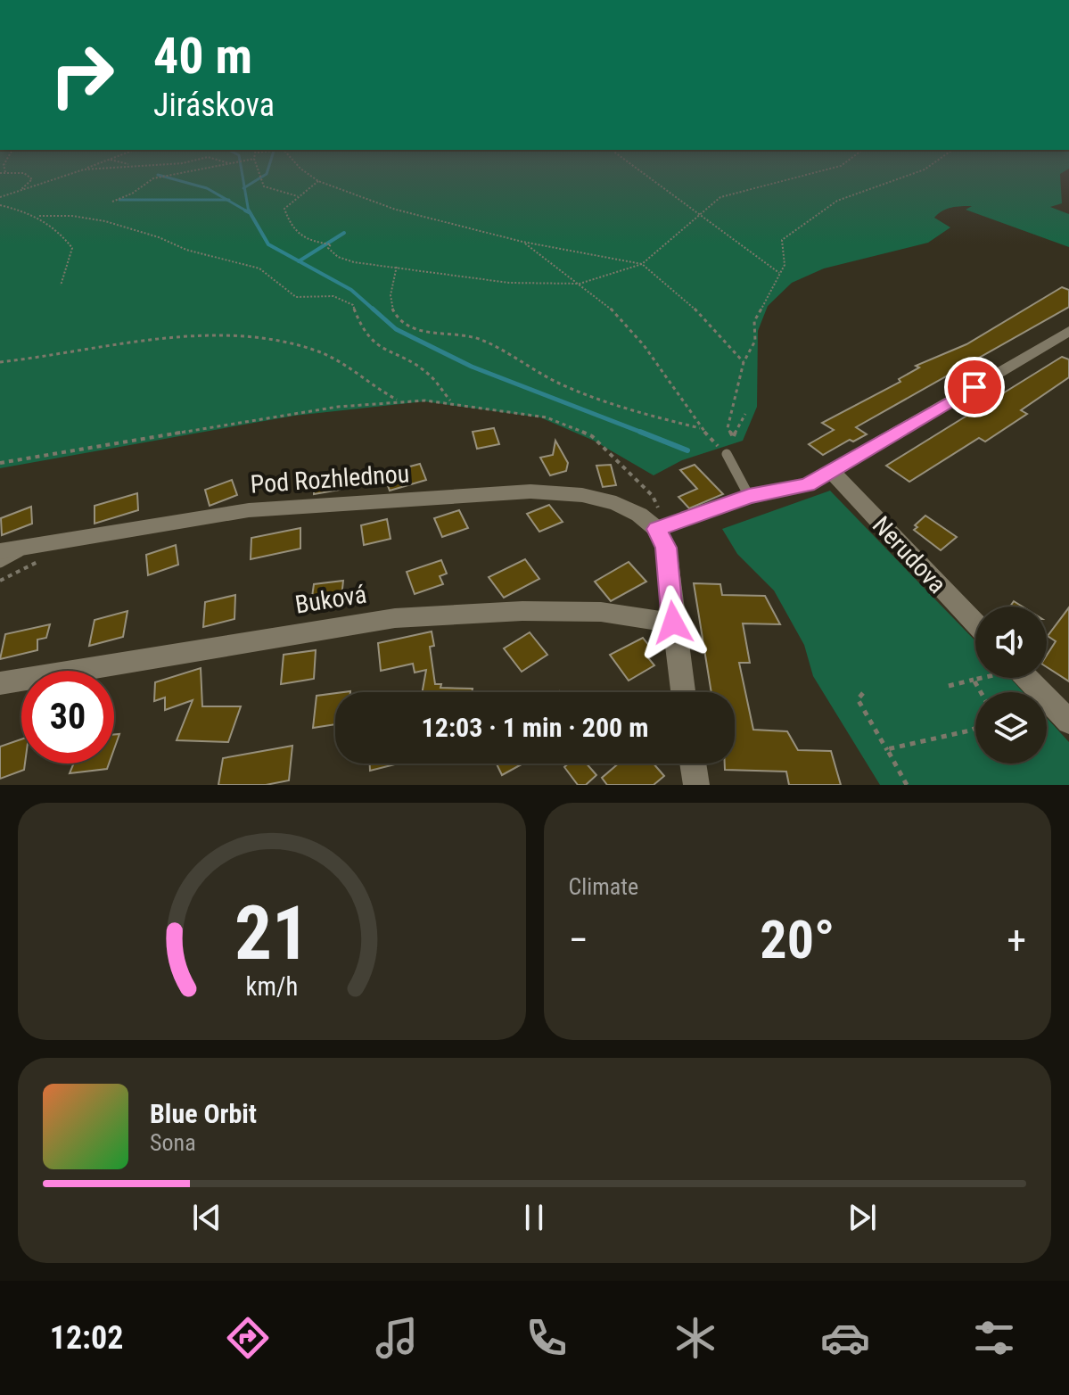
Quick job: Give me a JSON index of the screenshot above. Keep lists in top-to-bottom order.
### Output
{
  "streets": {
    "street": ["Pod Rozhlednou", "Nerudova", "Buková"]
  },
  "page": {
    "turn": ["40 m", "Jiráskova"],
    "limit": "30",
    "trip": "12:03 · 1 min · 200 m",
    "tile": "Climate",
    "heat": ["−", "20°", "+"],
    "song": ["Blue Orbit", "Sona"],
    "tabs": "12:02",
    "gauge": ["21", "km/h"]
  }
}
